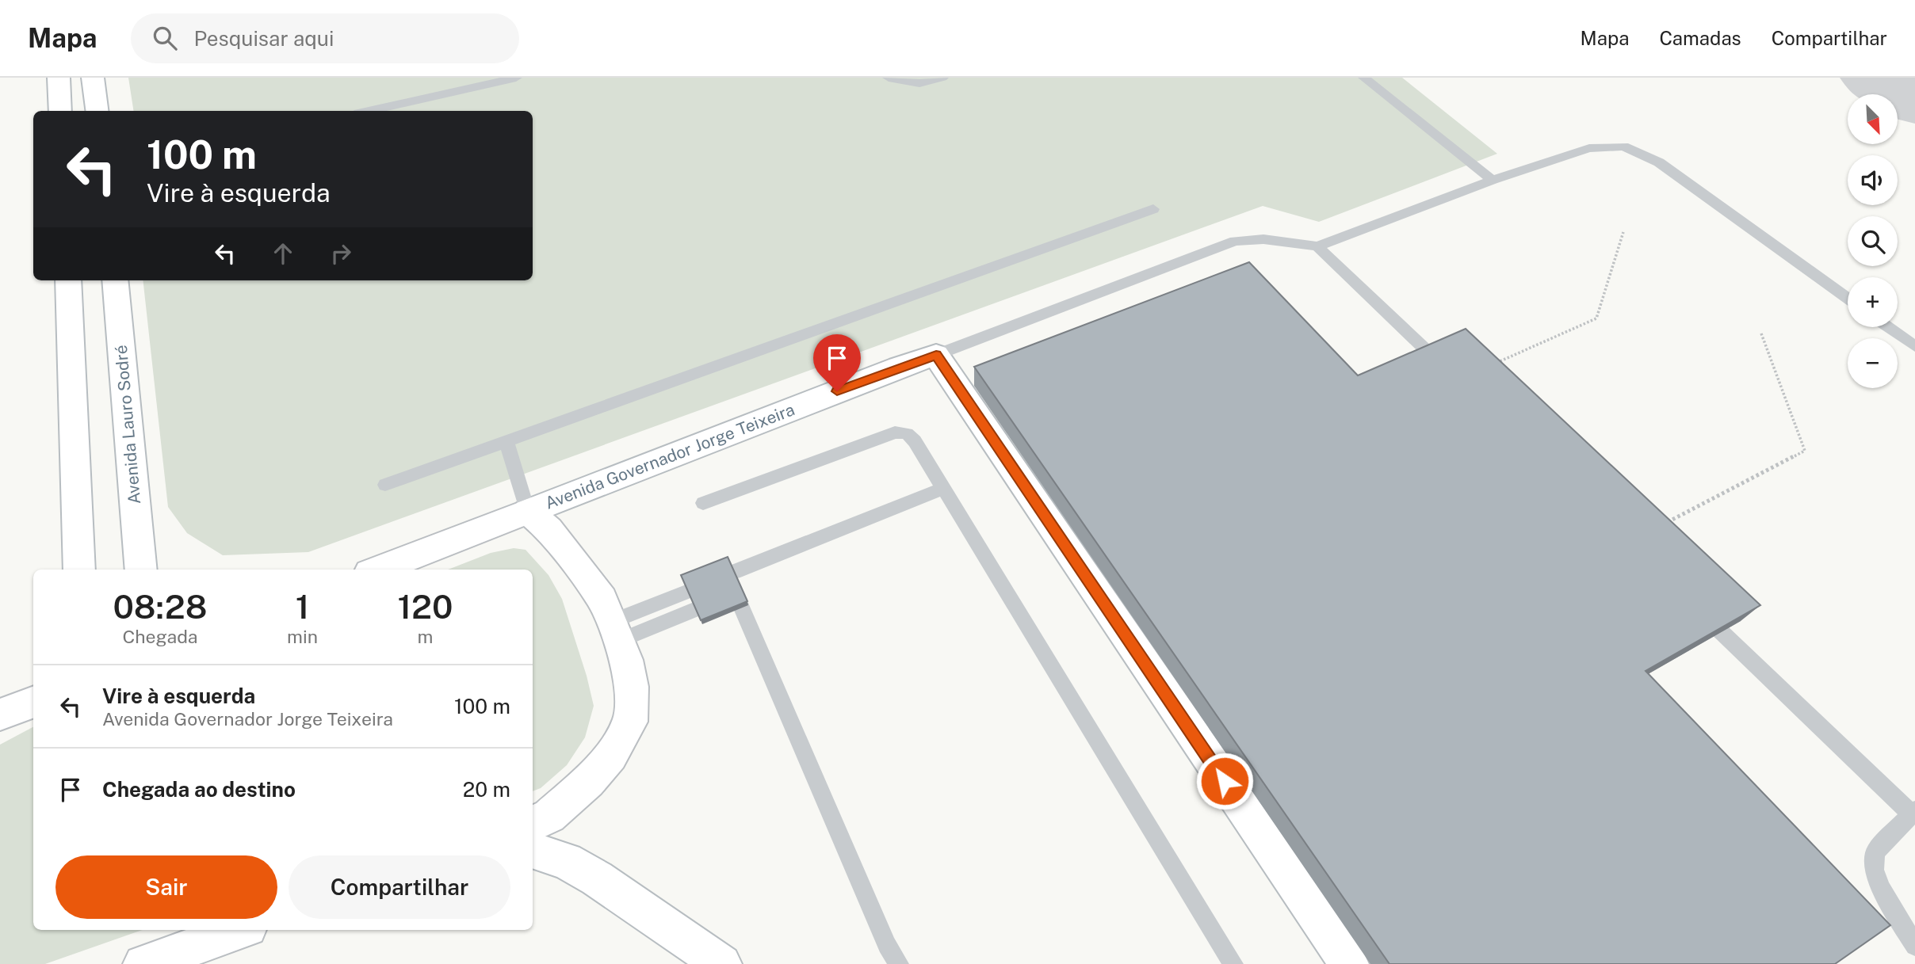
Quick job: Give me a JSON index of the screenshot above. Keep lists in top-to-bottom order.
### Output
{
  "streets": {
    "street": ["Avenida Lauro Sodré", "Avenida Governador Jorge Teixeira"]
  },
  "north": "bottom right",
  "page": {
    "header": "Mapa",
    "search": "Pesquisar aqui",
    "nav": ["Mapa", "Camadas", "Compartilhar"],
    "map_buttons": ["+", "−"],
    "turn": ["100 m", "Vire à esquerda"],
    "eta": [
      "08:28",
      "Chegada",
      "1",
      "min",
      "120",
      "m"
    ],
    "list": [
      {
        "name": "Vire à esquerda",
        "note": "Avenida Governador Jorge Teixeira",
        "value": "100 m"
      },
      {
        "name": "Chegada ao destino",
        "value": "20 m"
      }
    ],
    "buttons": ["Sair", "Compartilhar"]
  }
}
